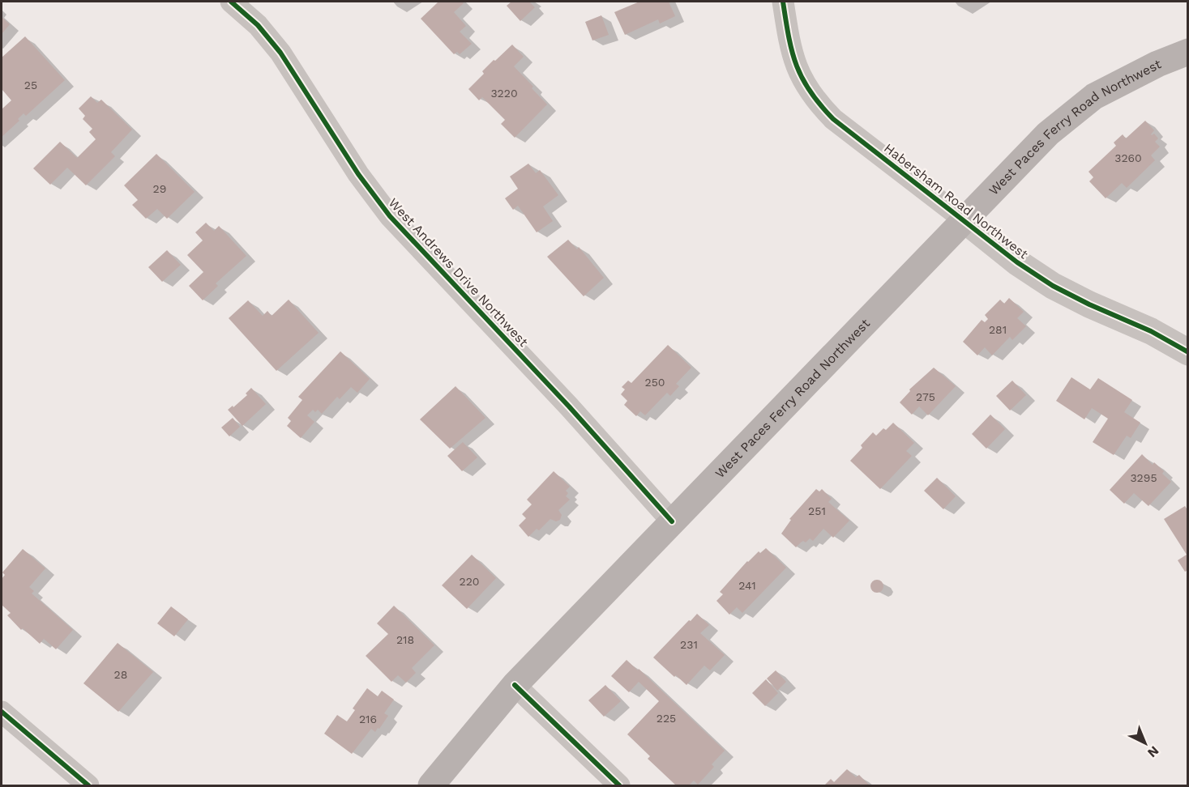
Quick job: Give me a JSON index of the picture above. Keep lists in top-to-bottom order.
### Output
{
  "streets": {
    "main road": ["West Paces Ferry Road Northwest"],
    "street": ["Habersham Road Northwest", "West Andrews Drive Northwest"]
  },
  "crossings": [
    ["West Paces Ferry Road Northwest", "Habersham Road Northwest"],
    ["West Paces Ferry Road Northwest", "West Andrews Drive Northwest"]
  ],
  "house_numbers": [
    "25",
    "3220",
    "3260",
    "29",
    "281",
    "250",
    "275",
    "3295",
    "251",
    "220",
    "241",
    "218",
    "231",
    "28",
    "225",
    "216"
  ],
  "north": "bottom right"
}
